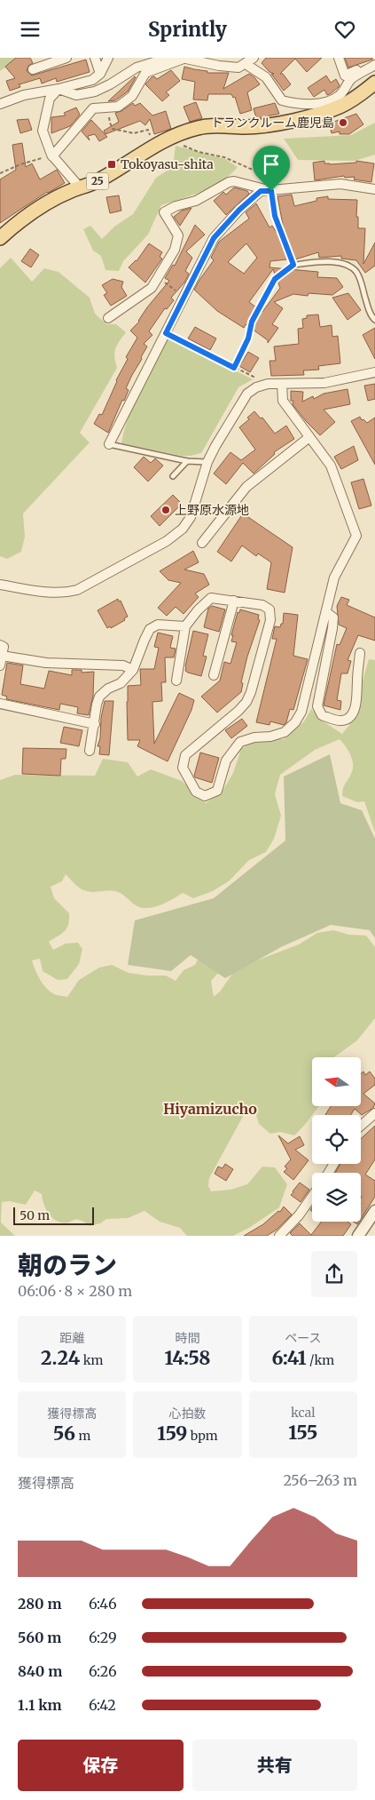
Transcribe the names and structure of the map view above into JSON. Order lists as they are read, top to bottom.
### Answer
{
  "streets": {
    "main road": ["25"]
  },
  "districts": ["Hiyamizucho"],
  "places": {
    "other": ["トランクルーム鹿児島", "上野原水源地"],
    "transit": ["Tokoyasu-shita"]
  },
  "scale_bar": "50 m",
  "north": "left",
  "page": {
    "header": "Sprintly",
    "scale": "50 m",
    "heading": ["朝のラン", "06:06 · 8 × 280 m"],
    "stats": [
      ["距離", "2.24 km"],
      ["時間", "14:58"],
      ["ペース", "6:41 /km"],
      ["獲得標高", "56 m"],
      ["心拍数", "159 bpm"],
      ["kcal", "155"]
    ],
    "chart": ["獲得標高", "256–263 m"],
    "list": [
      {
        "name": "280 m",
        "note": "6:46"
      },
      {
        "name": "560 m",
        "note": "6:29"
      },
      {
        "name": "840 m",
        "note": "6:26"
      },
      {
        "name": "1.1 km",
        "note": "6:42"
      }
    ],
    "buttons": ["保存", "共有"]
  }
}
